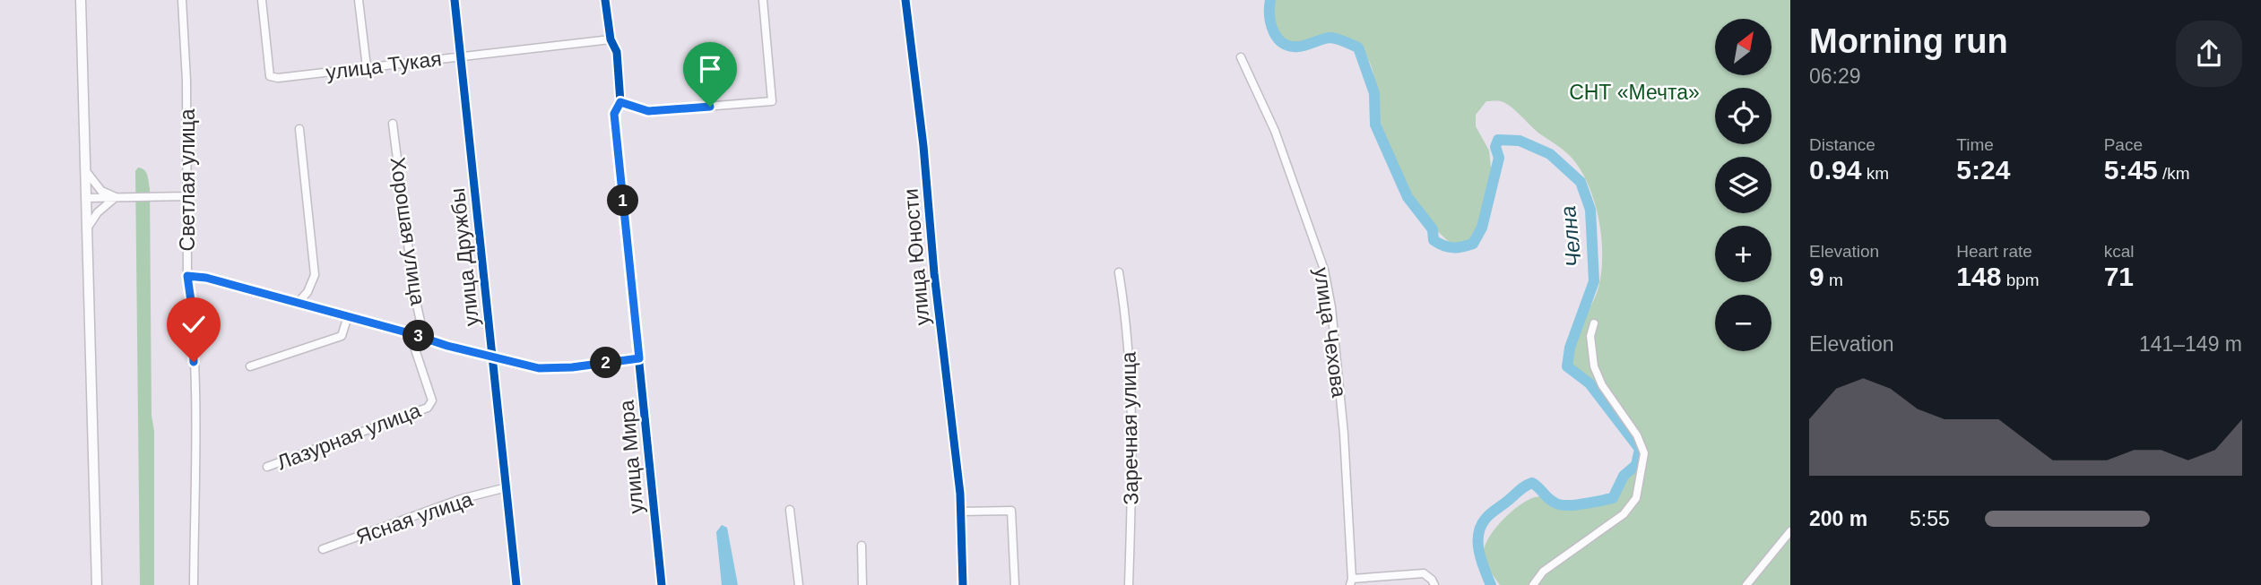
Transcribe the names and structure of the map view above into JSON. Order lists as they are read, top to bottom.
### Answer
{
  "streets": {
    "street": [
      "улица Тукая",
      "Светлая улица",
      "Хорошая улица",
      "улица Дружбы",
      "улица Юности",
      "улица Чехова",
      "Заречная улица",
      "Лазурная улица",
      "улица Мира",
      "Ясная улица"
    ]
  },
  "crossings": [
    ["улица Тукая", "улица Дружбы"],
    ["улица Тукая", "улица Мира"],
    ["улица Дружбы", "Ясная улица"]
  ],
  "water": ["Челна"],
  "parks": ["СНТ «Мечта»"],
  "north": "top right",
  "page": {
    "heading": ["Morning run", "06:29"],
    "map_buttons": ["+", "−"],
    "stats": [
      ["Distance", "0.94 km"],
      ["Time", "5:24"],
      ["Pace", "5:45 /km"],
      ["Elevation", "9 m"],
      ["Heart rate", "148 bpm"],
      ["kcal", "71"]
    ],
    "pins": ["1", "3", "2"],
    "chart": ["Elevation", "141–149 m"],
    "list": [
      {
        "name": "200 m",
        "note": "5:55"
      }
    ]
  }
}
